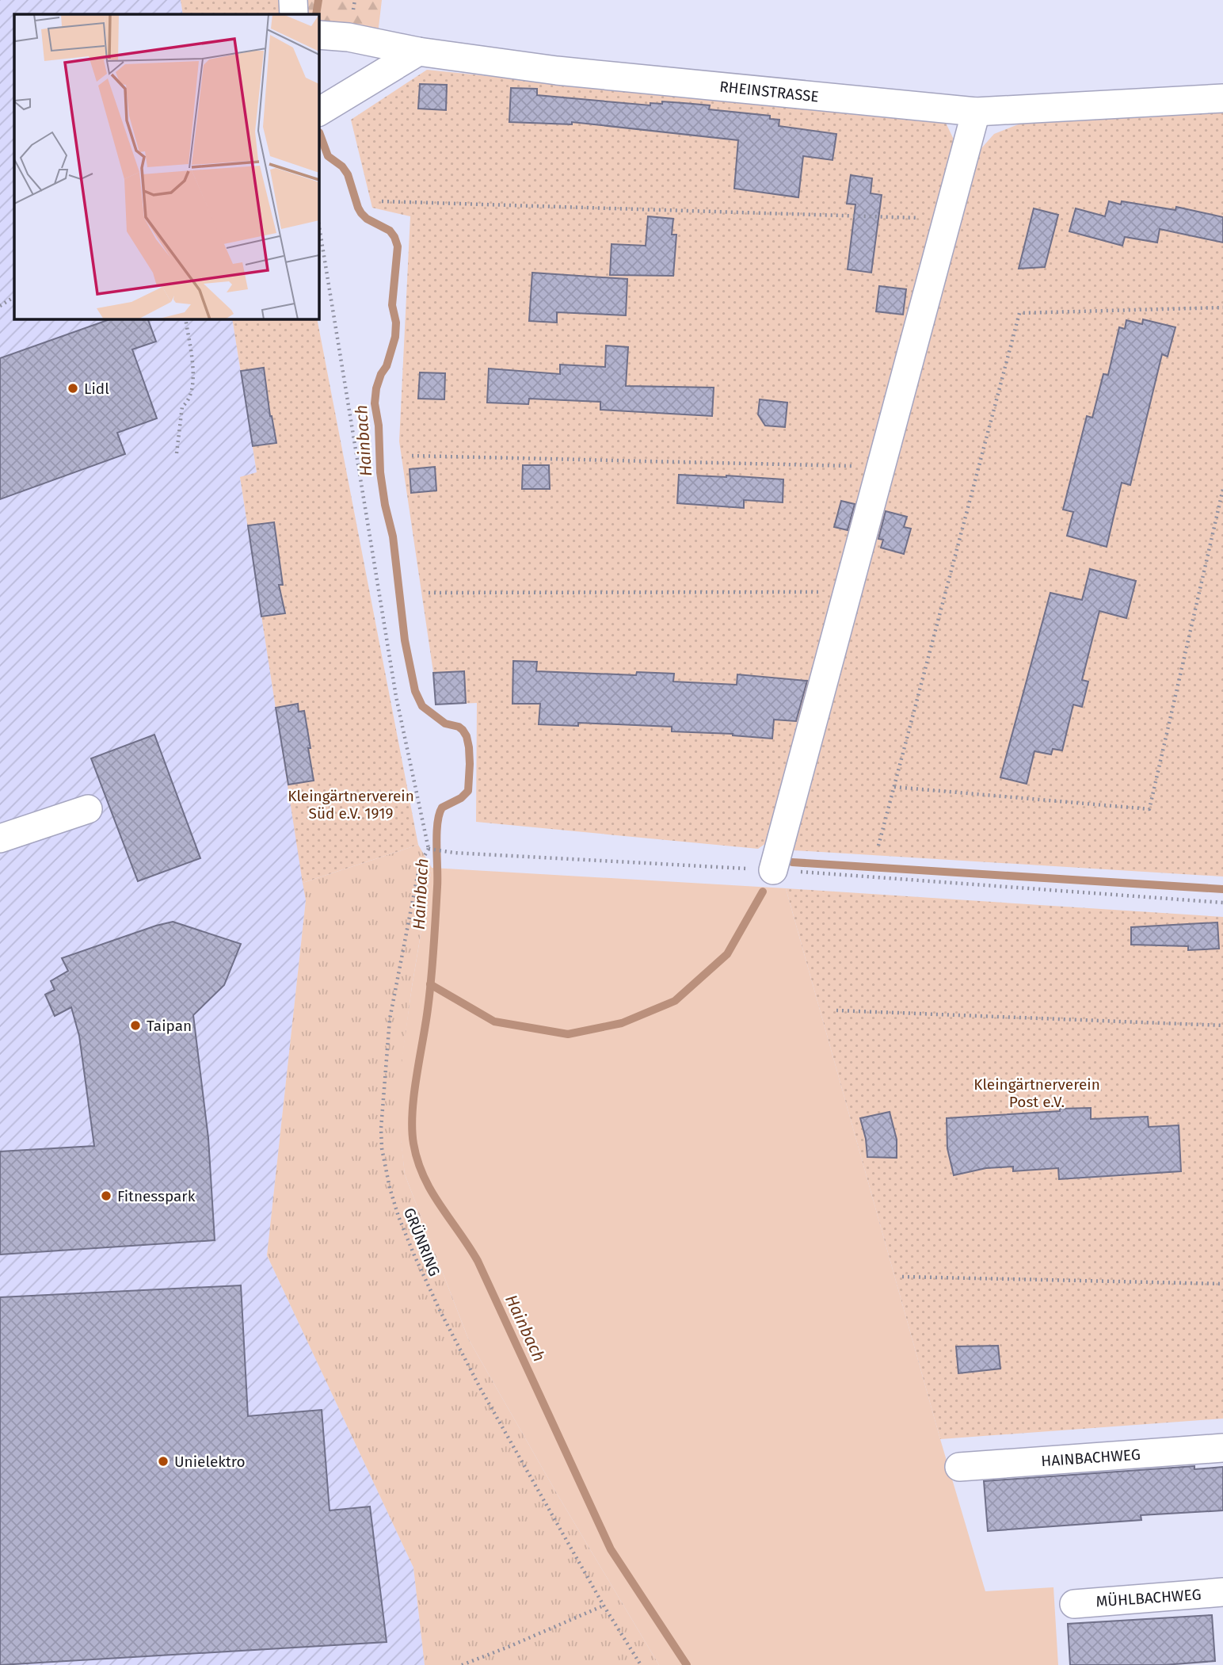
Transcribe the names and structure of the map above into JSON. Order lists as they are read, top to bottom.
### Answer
{
  "streets": {
    "street": ["RHEINSTRASSE", "HAINBACHWEG", "MÜHLBACHWEG"],
    "path": ["GRÜNRING"]
  },
  "water": ["Hainbach"],
  "parks": ["Kleingärtnerverein Süd e.V. 1919", "Kleingärtnerverein Post e.V."],
  "places": [
    "Lidl",
    "Taipan",
    "Fitnesspark",
    "Unielektro"
  ]
}
